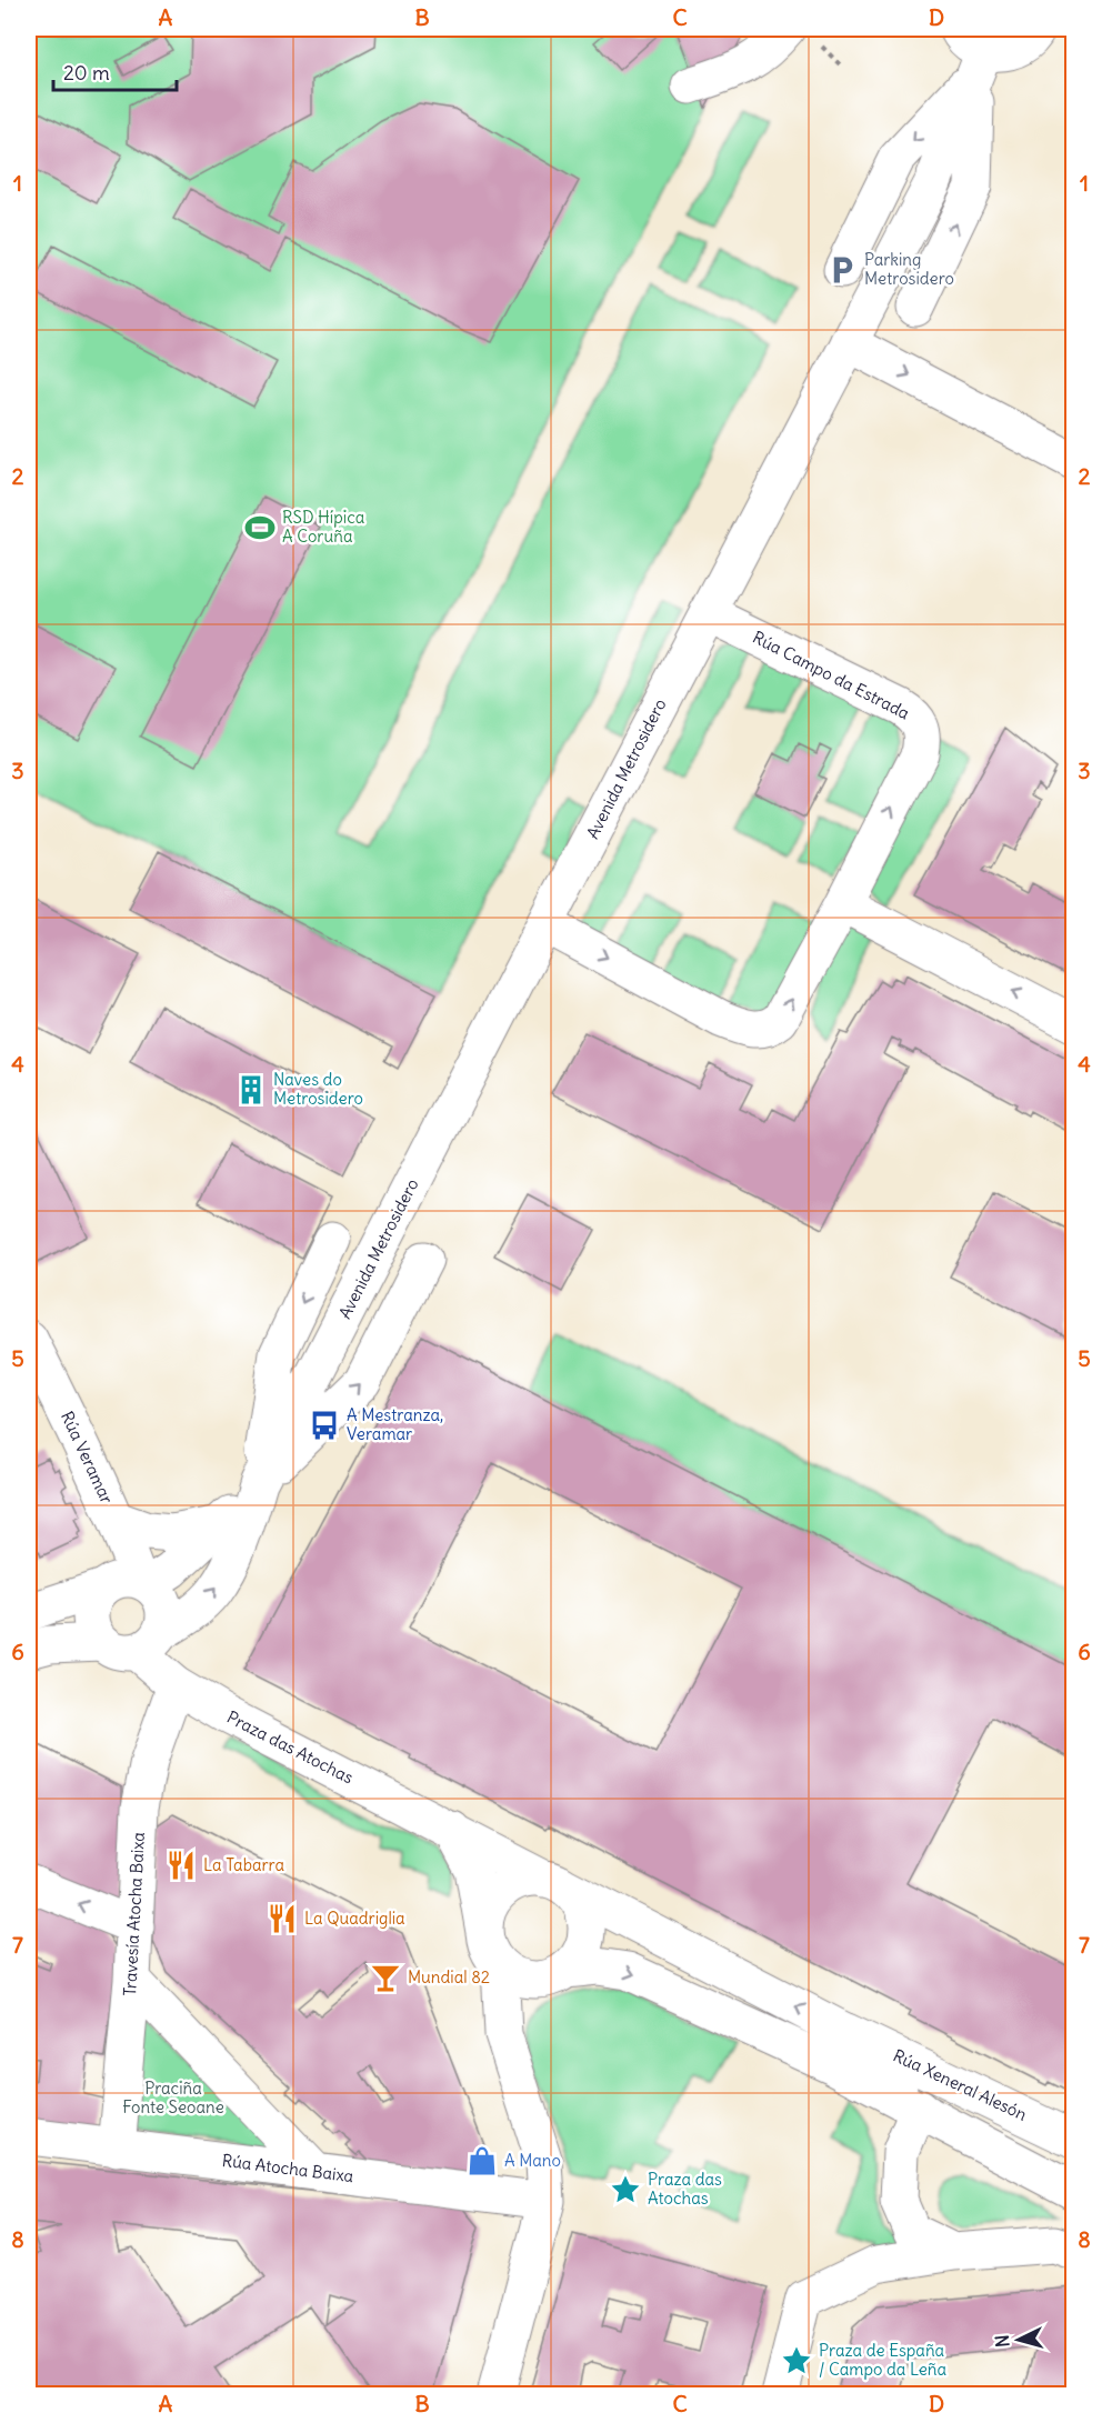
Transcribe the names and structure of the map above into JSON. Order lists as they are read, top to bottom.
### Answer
{
  "streets": {
    "street": [
      "Rúa Campo da Estrada",
      "Avenida Metrosidero",
      "Rúa Veramar",
      "Praza das Atochas",
      "Travesía Atocha Baixa",
      "Rúa Xeneral Alesón",
      "Rúa Atocha Baixa"
    ]
  },
  "crossings": [
    ["Rúa Campo da Estrada", "Avenida Metrosidero"],
    ["Avenida Metrosidero", "Rúa Veramar"],
    ["Avenida Metrosidero", "Praza das Atochas"],
    ["Rúa Veramar", "Praza das Atochas"],
    ["Praza das Atochas", "Travesía Atocha Baixa"],
    ["Praza das Atochas", "Rúa Xeneral Alesón"],
    ["Travesía Atocha Baixa", "Rúa Atocha Baixa"]
  ],
  "parks": ["Praciña Fonte Seoane"],
  "places": {
    "parking": ["Parking Metrosidero"],
    "sports": ["RSD Hípica A Coruña"],
    "building": ["Naves do Metrosidero"],
    "bus stop": ["A Mestranza, Veramar"],
    "restaurant": ["La Tabarra", "La Quadriglia"],
    "bar": ["Mundial 82"],
    "shop": ["A Mano"],
    "place": ["Praza das Atochas", "Praza de España / Campo da Leña"]
  },
  "scale_bar": "20 m",
  "north": "left",
  "grid": {
    "columns": [
      "A",
      "B",
      "C",
      "D"
    ],
    "rows": [
      "1",
      "2",
      "3",
      "4",
      "5",
      "6",
      "7",
      "8"
    ]
  }
}
